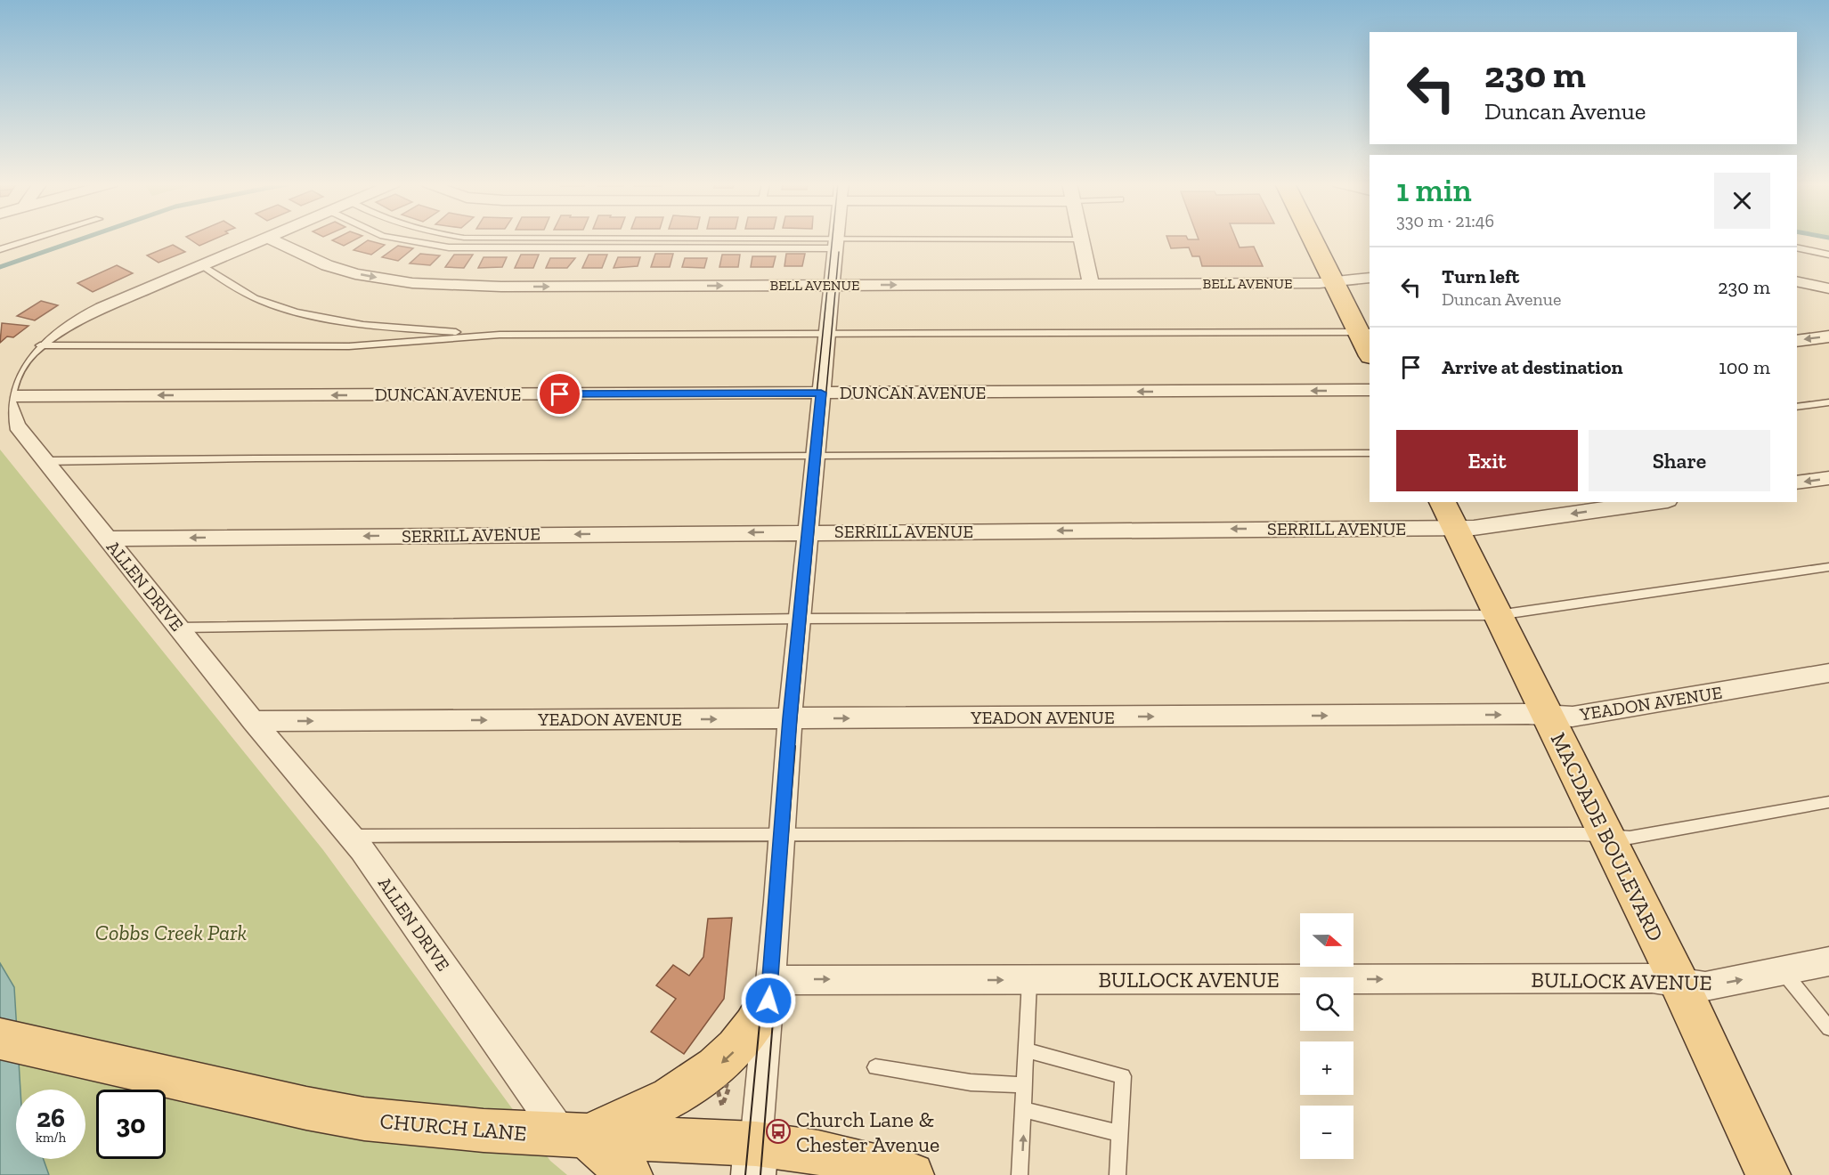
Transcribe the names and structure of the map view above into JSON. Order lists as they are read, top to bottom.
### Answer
{
  "streets": {
    "main road": ["MACDADE BOULEVARD", "CHURCH LANE"],
    "street": [
      "BELL AVENUE",
      "DUNCAN AVENUE",
      "SERRILL AVENUE",
      "ALLEN DRIVE",
      "YEADON AVENUE",
      "BULLOCK AVENUE"
    ]
  },
  "crossings": [
    ["DUNCAN AVENUE", "ALLEN DRIVE"],
    ["SERRILL AVENUE", "ALLEN DRIVE"],
    ["SERRILL AVENUE", "MACDADE BOULEVARD"],
    ["ALLEN DRIVE", "YEADON AVENUE"],
    ["ALLEN DRIVE", "CHURCH LANE"],
    ["YEADON AVENUE", "MACDADE BOULEVARD"],
    ["MACDADE BOULEVARD", "BULLOCK AVENUE"]
  ],
  "one_way": [
    "BELL AVENUE",
    "DUNCAN AVENUE",
    "SERRILL AVENUE",
    "YEADON AVENUE",
    "BULLOCK AVENUE"
  ],
  "parks": ["Cobbs Creek Park"],
  "places": {
    "bus stop": ["Church Lane & Chester Avenue"]
  },
  "north": "right",
  "page": {
    "turn": ["230 m", "Duncan Avenue"],
    "heading": ["1 min", "330 m · 21:46"],
    "list": [
      {
        "name": "Turn left",
        "note": "Duncan Avenue",
        "value": "230 m"
      },
      {
        "name": "Arrive at destination",
        "value": "100 m"
      }
    ],
    "buttons": ["Exit", "Share"],
    "map_buttons": ["+", "−"],
    "speed": "26 km/h",
    "limit": "30"
  }
}
